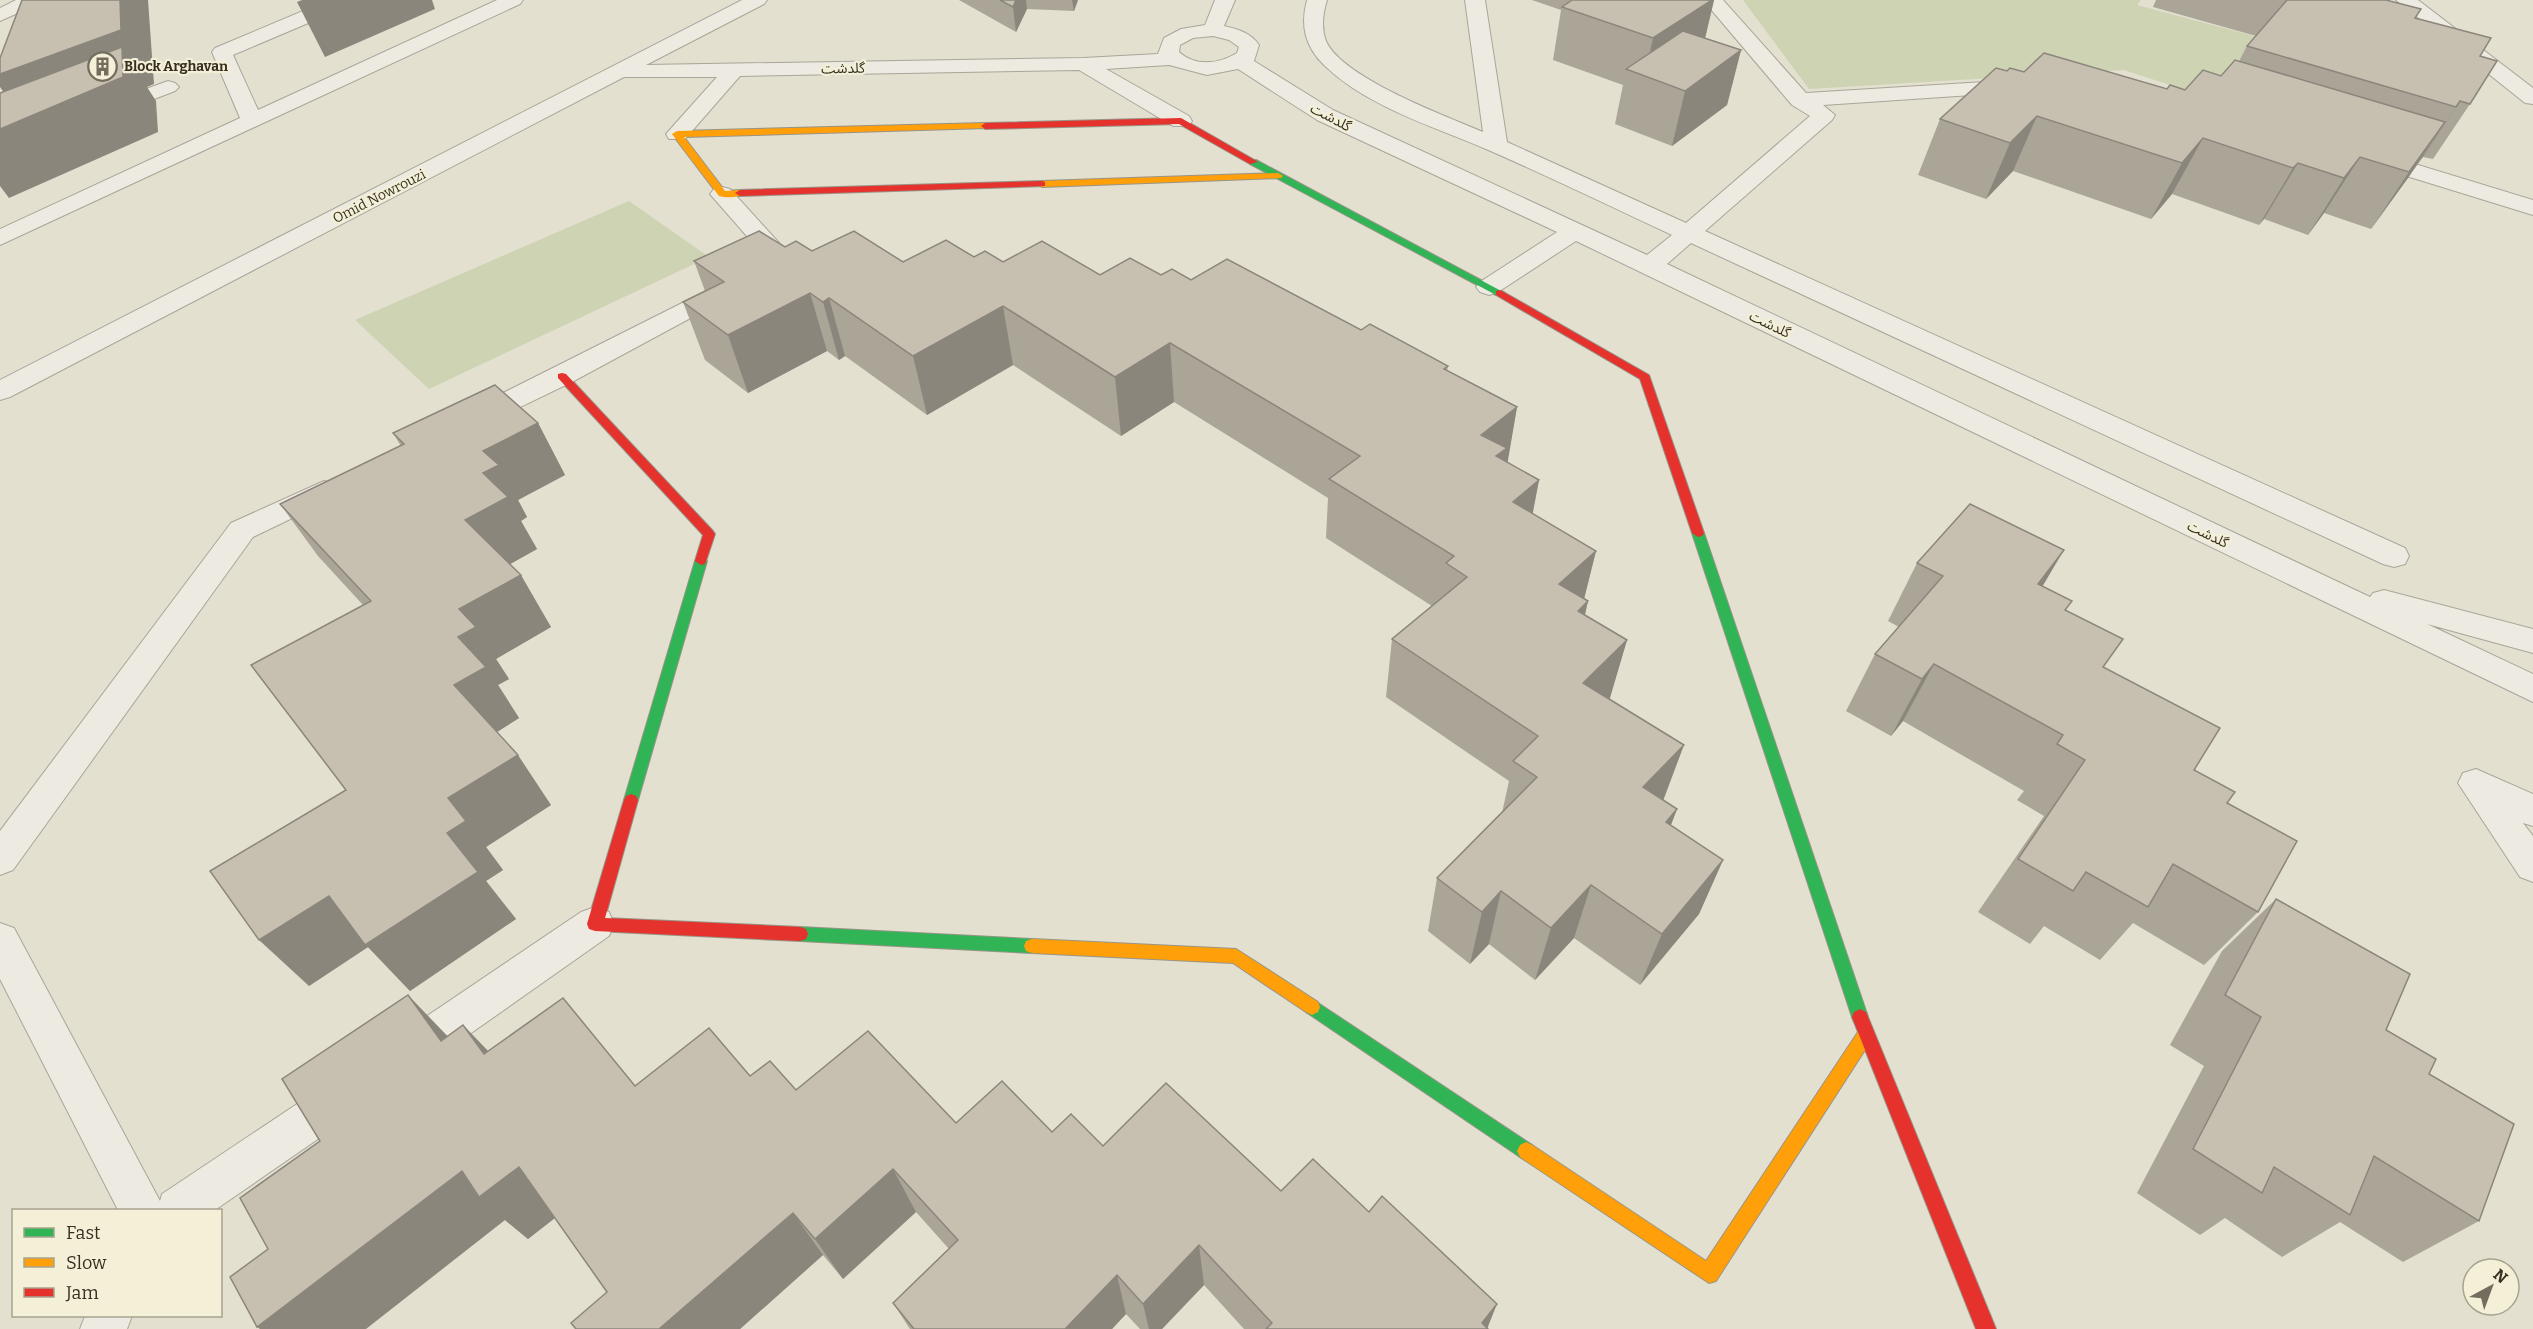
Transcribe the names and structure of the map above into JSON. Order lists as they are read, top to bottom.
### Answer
{
  "streets": {
    "street": ["گلدشت", "Omid Nowrouzi"]
  },
  "crossings": [
    ["گلدشت", "Omid Nowrouzi"]
  ],
  "places": {
    "building": ["Block Arghavan"]
  },
  "legend": ["Fast", "Slow", "Jam"],
  "north": "top right"
}
